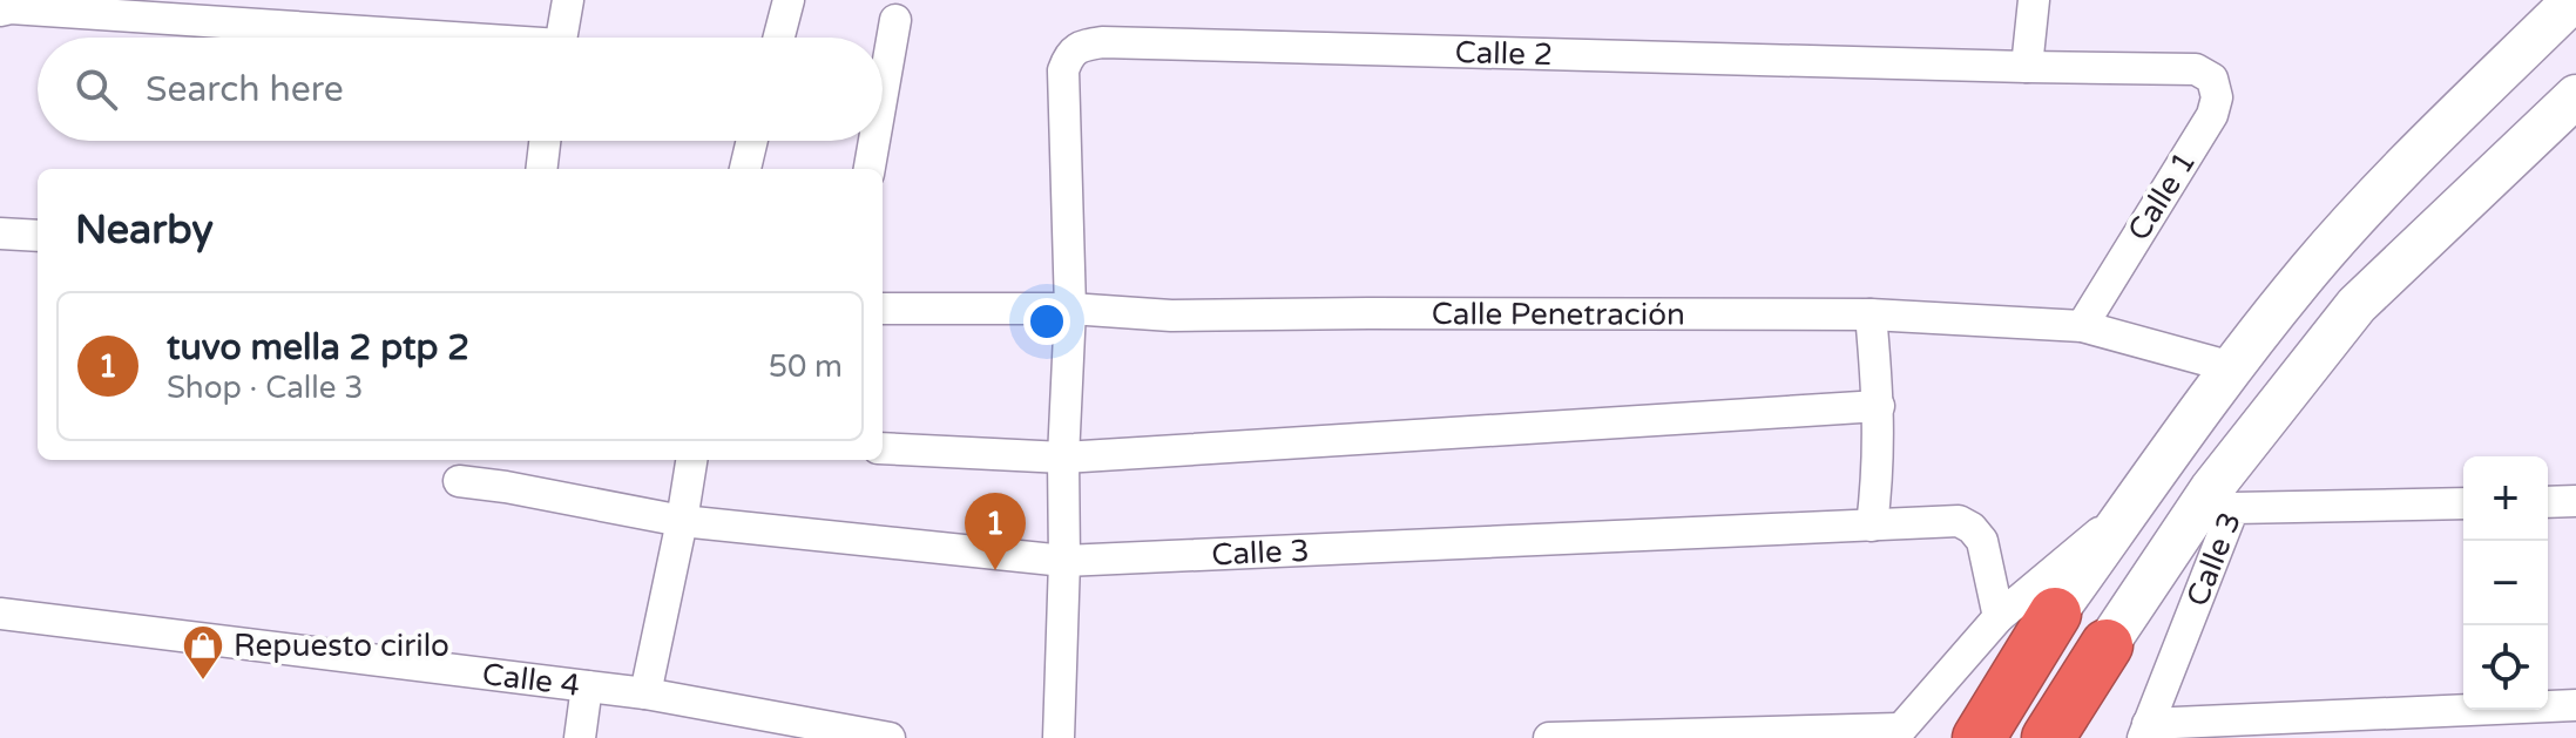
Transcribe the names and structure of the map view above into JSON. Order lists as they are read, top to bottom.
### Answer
{
  "streets": {
    "street": [
      "Calle 2",
      "Calle 1",
      "Calle Penetración",
      "Calle 3",
      "Calle 4"
    ]
  },
  "crossings": [
    ["Calle 2", "Calle 1"],
    ["Calle 2", "Calle Penetración"],
    ["Calle 1", "Calle Penetración"]
  ],
  "places": {
    "shop": ["Repuesto cirilo"]
  },
  "page": {
    "search": "Search here",
    "heading": "Nearby",
    "list": [
      {
        "mark": "1",
        "name": "tuvo mella 2 ptp 2",
        "note": "Shop · Calle 3",
        "value": "50 m"
      }
    ],
    "map_buttons": ["+", "−"],
    "pins": "1"
  }
}
